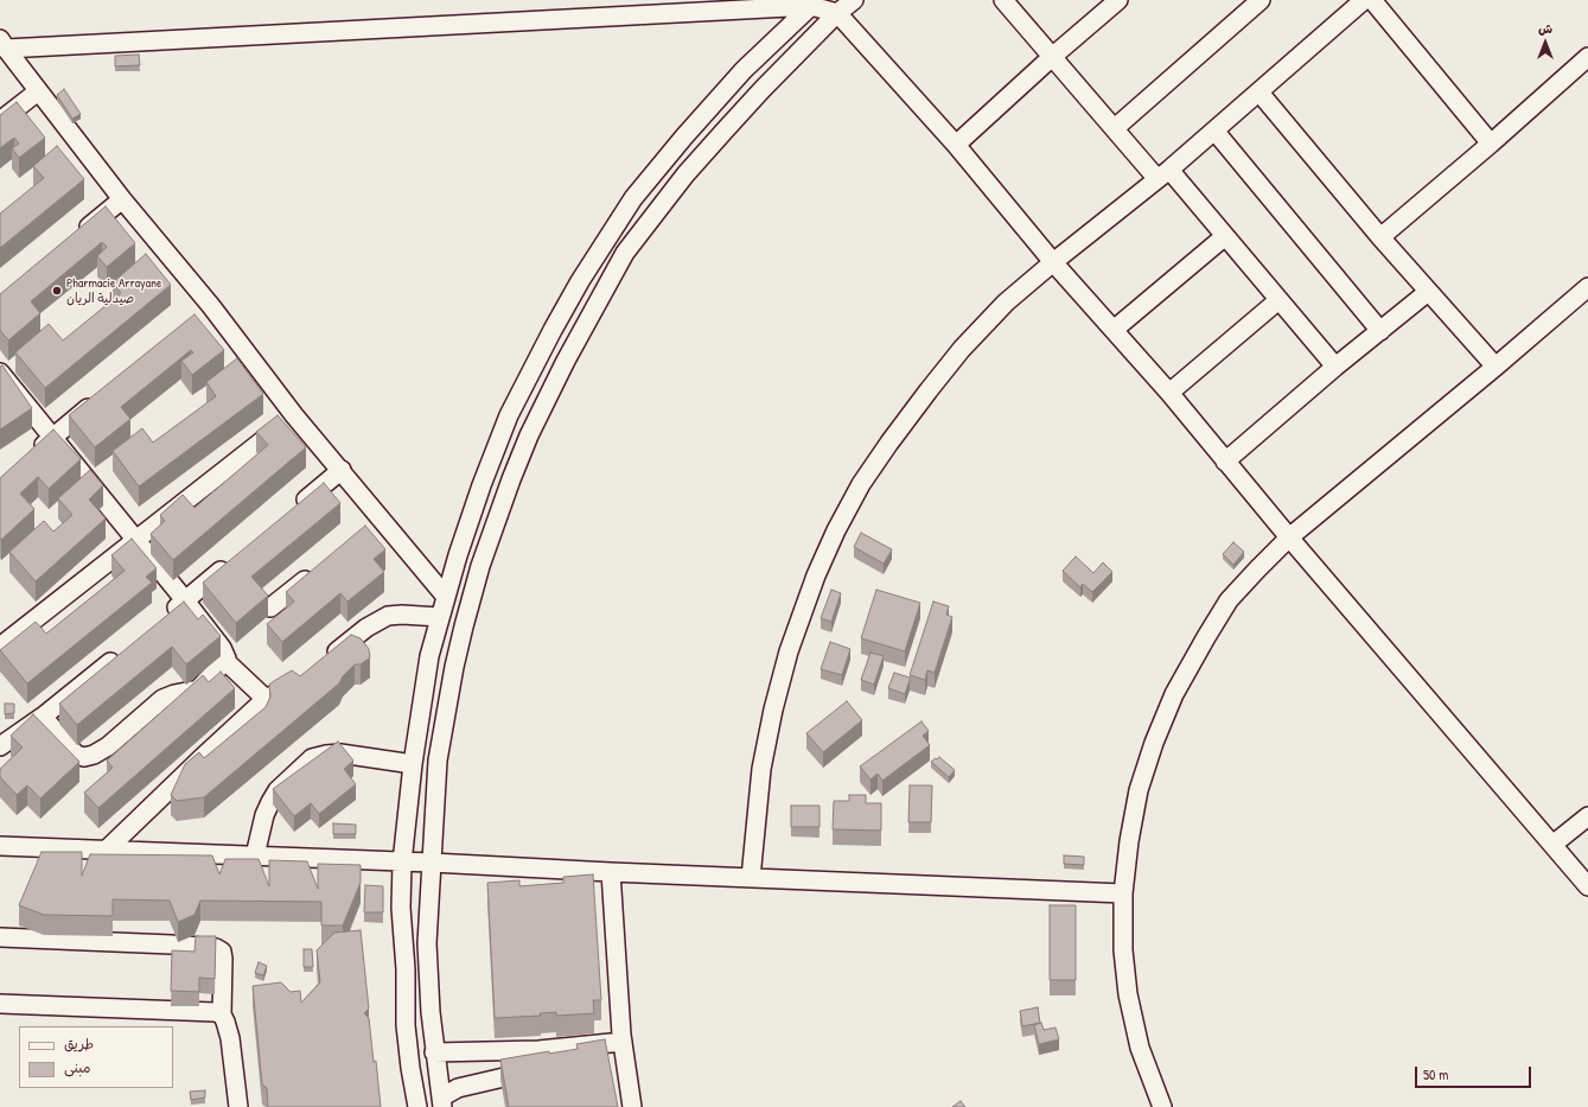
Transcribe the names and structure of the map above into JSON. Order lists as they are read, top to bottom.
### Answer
{
  "places": ["Pharmacie Arrayane صيدلية الريان"],
  "legend": ["طريق", "مبنى"],
  "scale_bar": "50 m",
  "north": "top"
}
